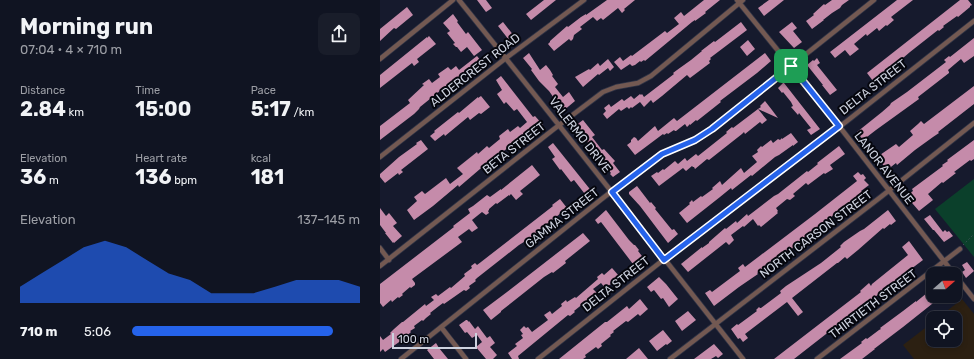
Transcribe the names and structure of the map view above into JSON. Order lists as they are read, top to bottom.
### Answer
{
  "streets": {
    "street": [
      "ALDERCREST ROAD",
      "DELTA STREET",
      "VALERMO DRIVE",
      "BETA STREET",
      "LANOR AVENUE",
      "GAMMA STREET",
      "NORTH CARSON STREET",
      "THIRTIETH STREET"
    ]
  },
  "crossings": [
    ["ALDERCREST ROAD", "VALERMO DRIVE"],
    ["DELTA STREET", "VALERMO DRIVE"],
    ["DELTA STREET", "LANOR AVENUE"],
    ["VALERMO DRIVE", "BETA STREET"],
    ["VALERMO DRIVE", "GAMMA STREET"],
    ["VALERMO DRIVE", "NORTH CARSON STREET"],
    ["BETA STREET", "LANOR AVENUE"],
    ["LANOR AVENUE", "GAMMA STREET"],
    ["LANOR AVENUE", "NORTH CARSON STREET"],
    ["LANOR AVENUE", "THIRTIETH STREET"]
  ],
  "scale_bar": "100 m",
  "north": "right",
  "page": {
    "heading": ["Morning run", "07:04 · 4 × 710 m"],
    "stats": [
      ["Distance", "2.84 km"],
      ["Time", "15:00"],
      ["Pace", "5:17 /km"],
      ["Elevation", "36 m"],
      ["Heart rate", "136 bpm"],
      ["kcal", "181"]
    ],
    "chart": ["Elevation", "137–145 m"],
    "list": [
      {
        "name": "710 m",
        "note": "5:06"
      }
    ],
    "scale": "100 m"
  }
}
